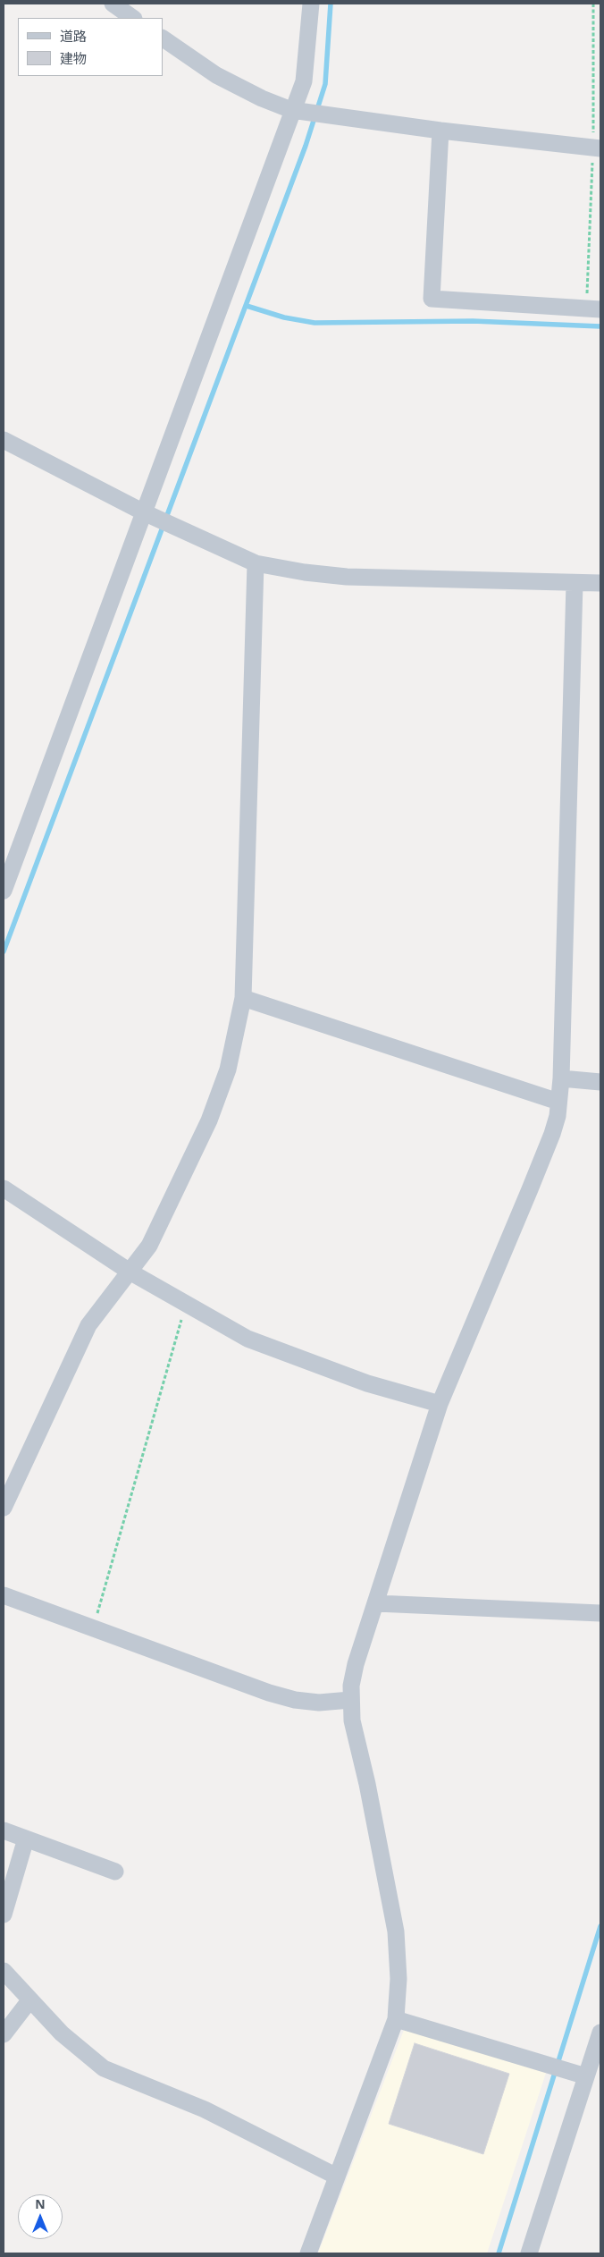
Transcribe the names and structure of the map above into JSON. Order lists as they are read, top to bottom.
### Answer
{
  "legend": ["道路", "建物"],
  "north": "top"
}
